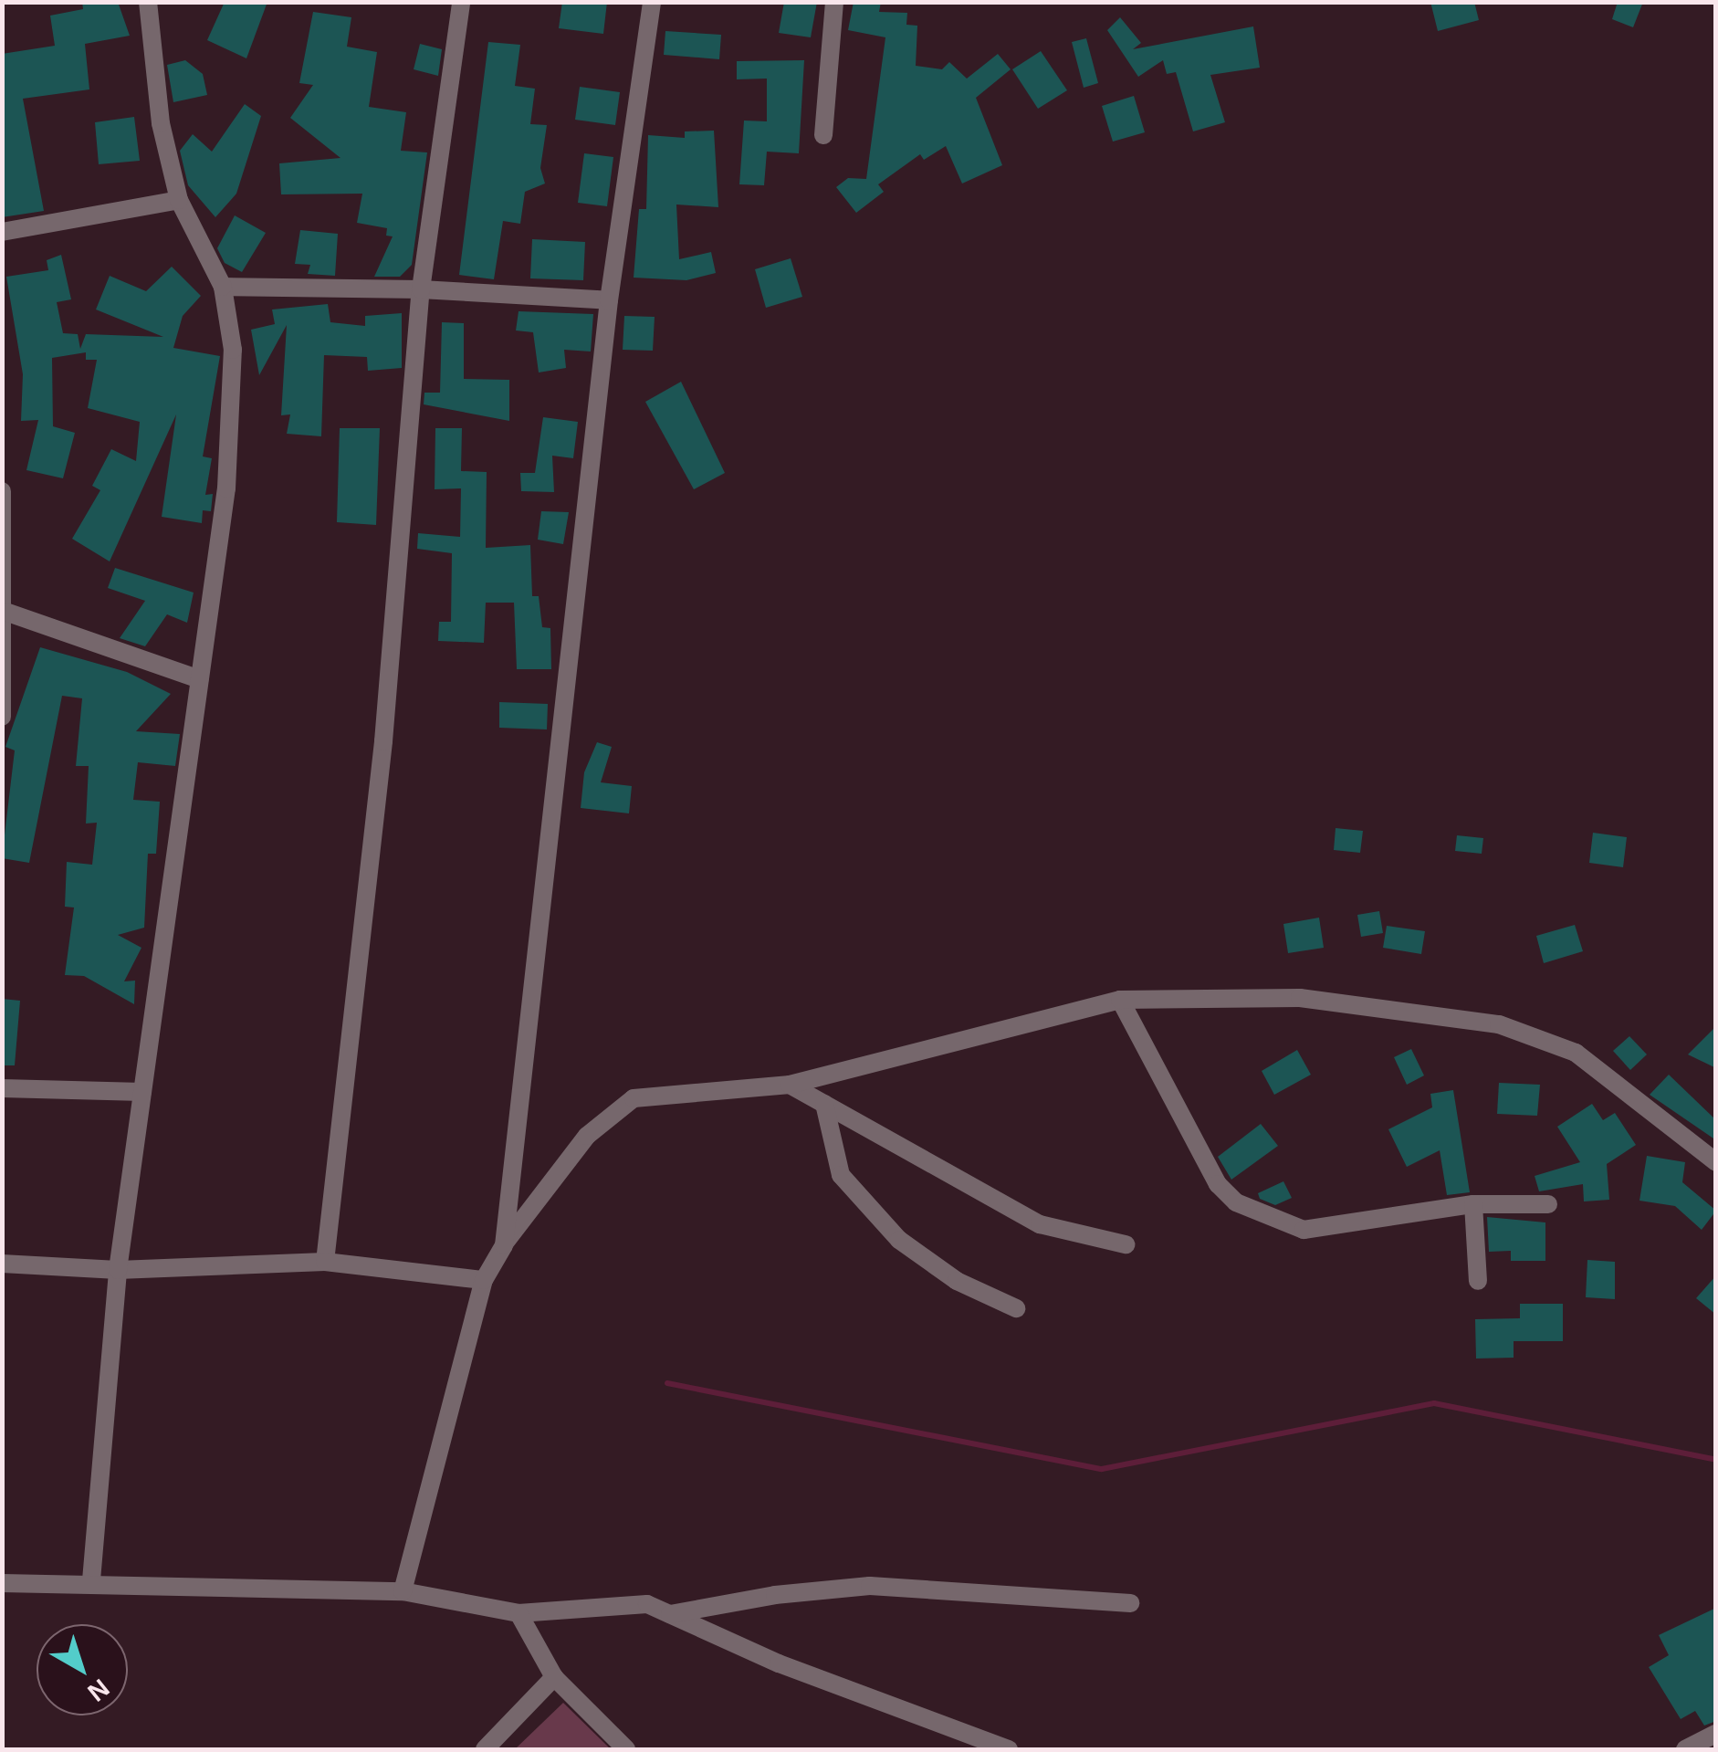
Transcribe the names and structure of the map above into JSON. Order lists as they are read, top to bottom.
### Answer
{
  "north": "bottom right"
}
